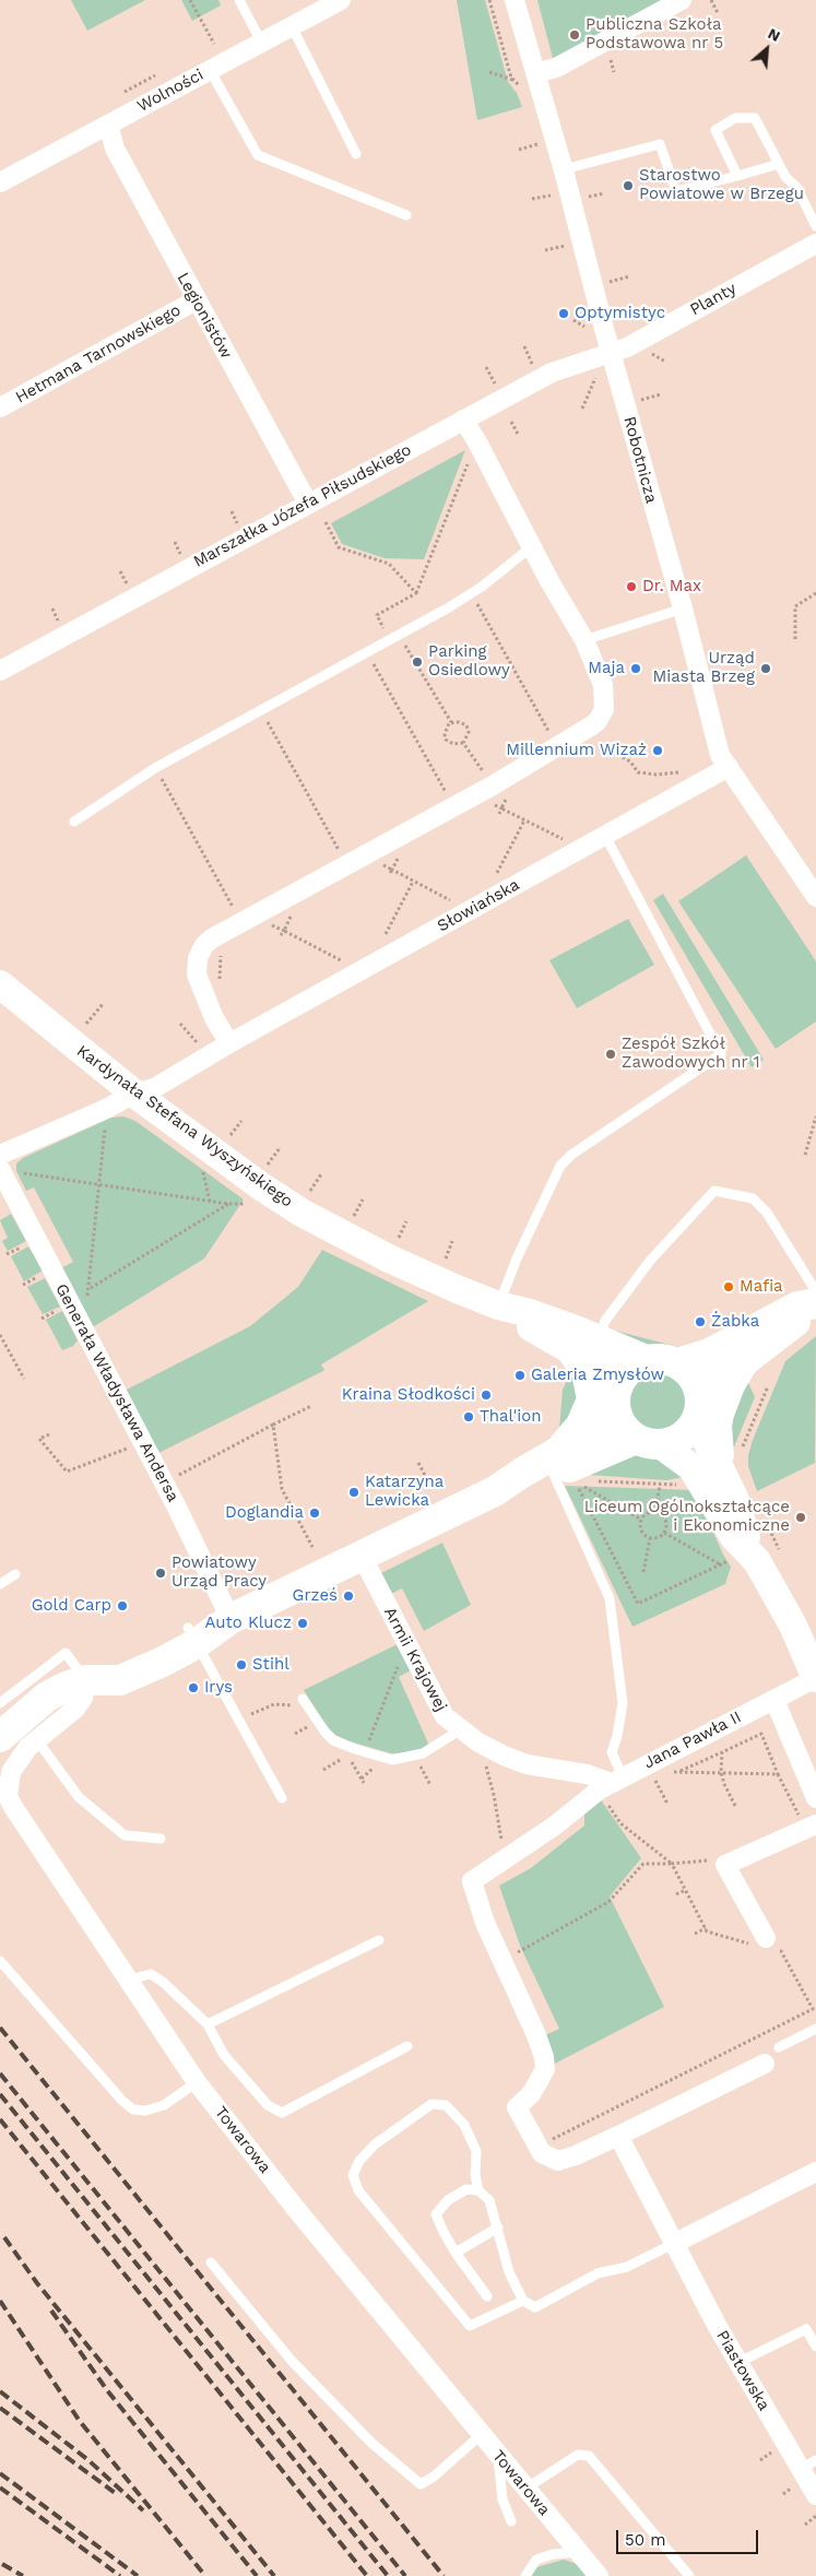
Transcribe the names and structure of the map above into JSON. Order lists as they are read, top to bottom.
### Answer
{
  "streets": {
    "street": [
      "Wolności",
      "Planty",
      "Legionistów",
      "Hetmana Tarnowskiego",
      "Robotnicza",
      "Marszałka Józefa Piłsudskiego",
      "Słowiańska",
      "Kardynała Stefana Wyszyńskiego",
      "Generała Władysława Andersa",
      "Armii Krajowej",
      "Jana Pawła II",
      "Towarowa",
      "Piastowska"
    ]
  },
  "crossings": [
    ["Wolności", "Legionistów"],
    ["Planty", "Robotnicza"],
    ["Planty", "Marszałka Józefa Piłsudskiego"],
    ["Legionistów", "Hetmana Tarnowskiego"],
    ["Legionistów", "Marszałka Józefa Piłsudskiego"],
    ["Robotnicza", "Marszałka Józefa Piłsudskiego"],
    ["Robotnicza", "Słowiańska"],
    ["Słowiańska", "Kardynała Stefana Wyszyńskiego"],
    ["Słowiańska", "Generała Władysława Andersa"],
    ["Kardynała Stefana Wyszyńskiego", "Jana Pawła II"],
    ["Armii Krajowej", "Jana Pawła II"]
  ],
  "places": [
    "Publiczna Szkoła Podstawowa nr 5",
    "Starostwo Powiatowe w Brzegu",
    "Optymistyc",
    "Dr. Max",
    "Parking Osiedlowy",
    "Maja",
    "Urząd Miasta Brzeg",
    "Millennium Wizaż",
    "Zespół Szkół Zawodowych nr 1",
    "Mafia",
    "Żabka",
    "Galeria Zmysłów",
    "Kraina Słodkości",
    "Thal'ion",
    "Katarzyna Lewicka",
    "Doglandia",
    "Liceum Ogólnokształcące i Ekonomiczne",
    "Powiatowy Urząd Pracy",
    "Grześ",
    "Gold Carp",
    "Auto Klucz",
    "Stihl",
    "Irys"
  ],
  "scale_bar": "50 m",
  "north": "top right"
}
